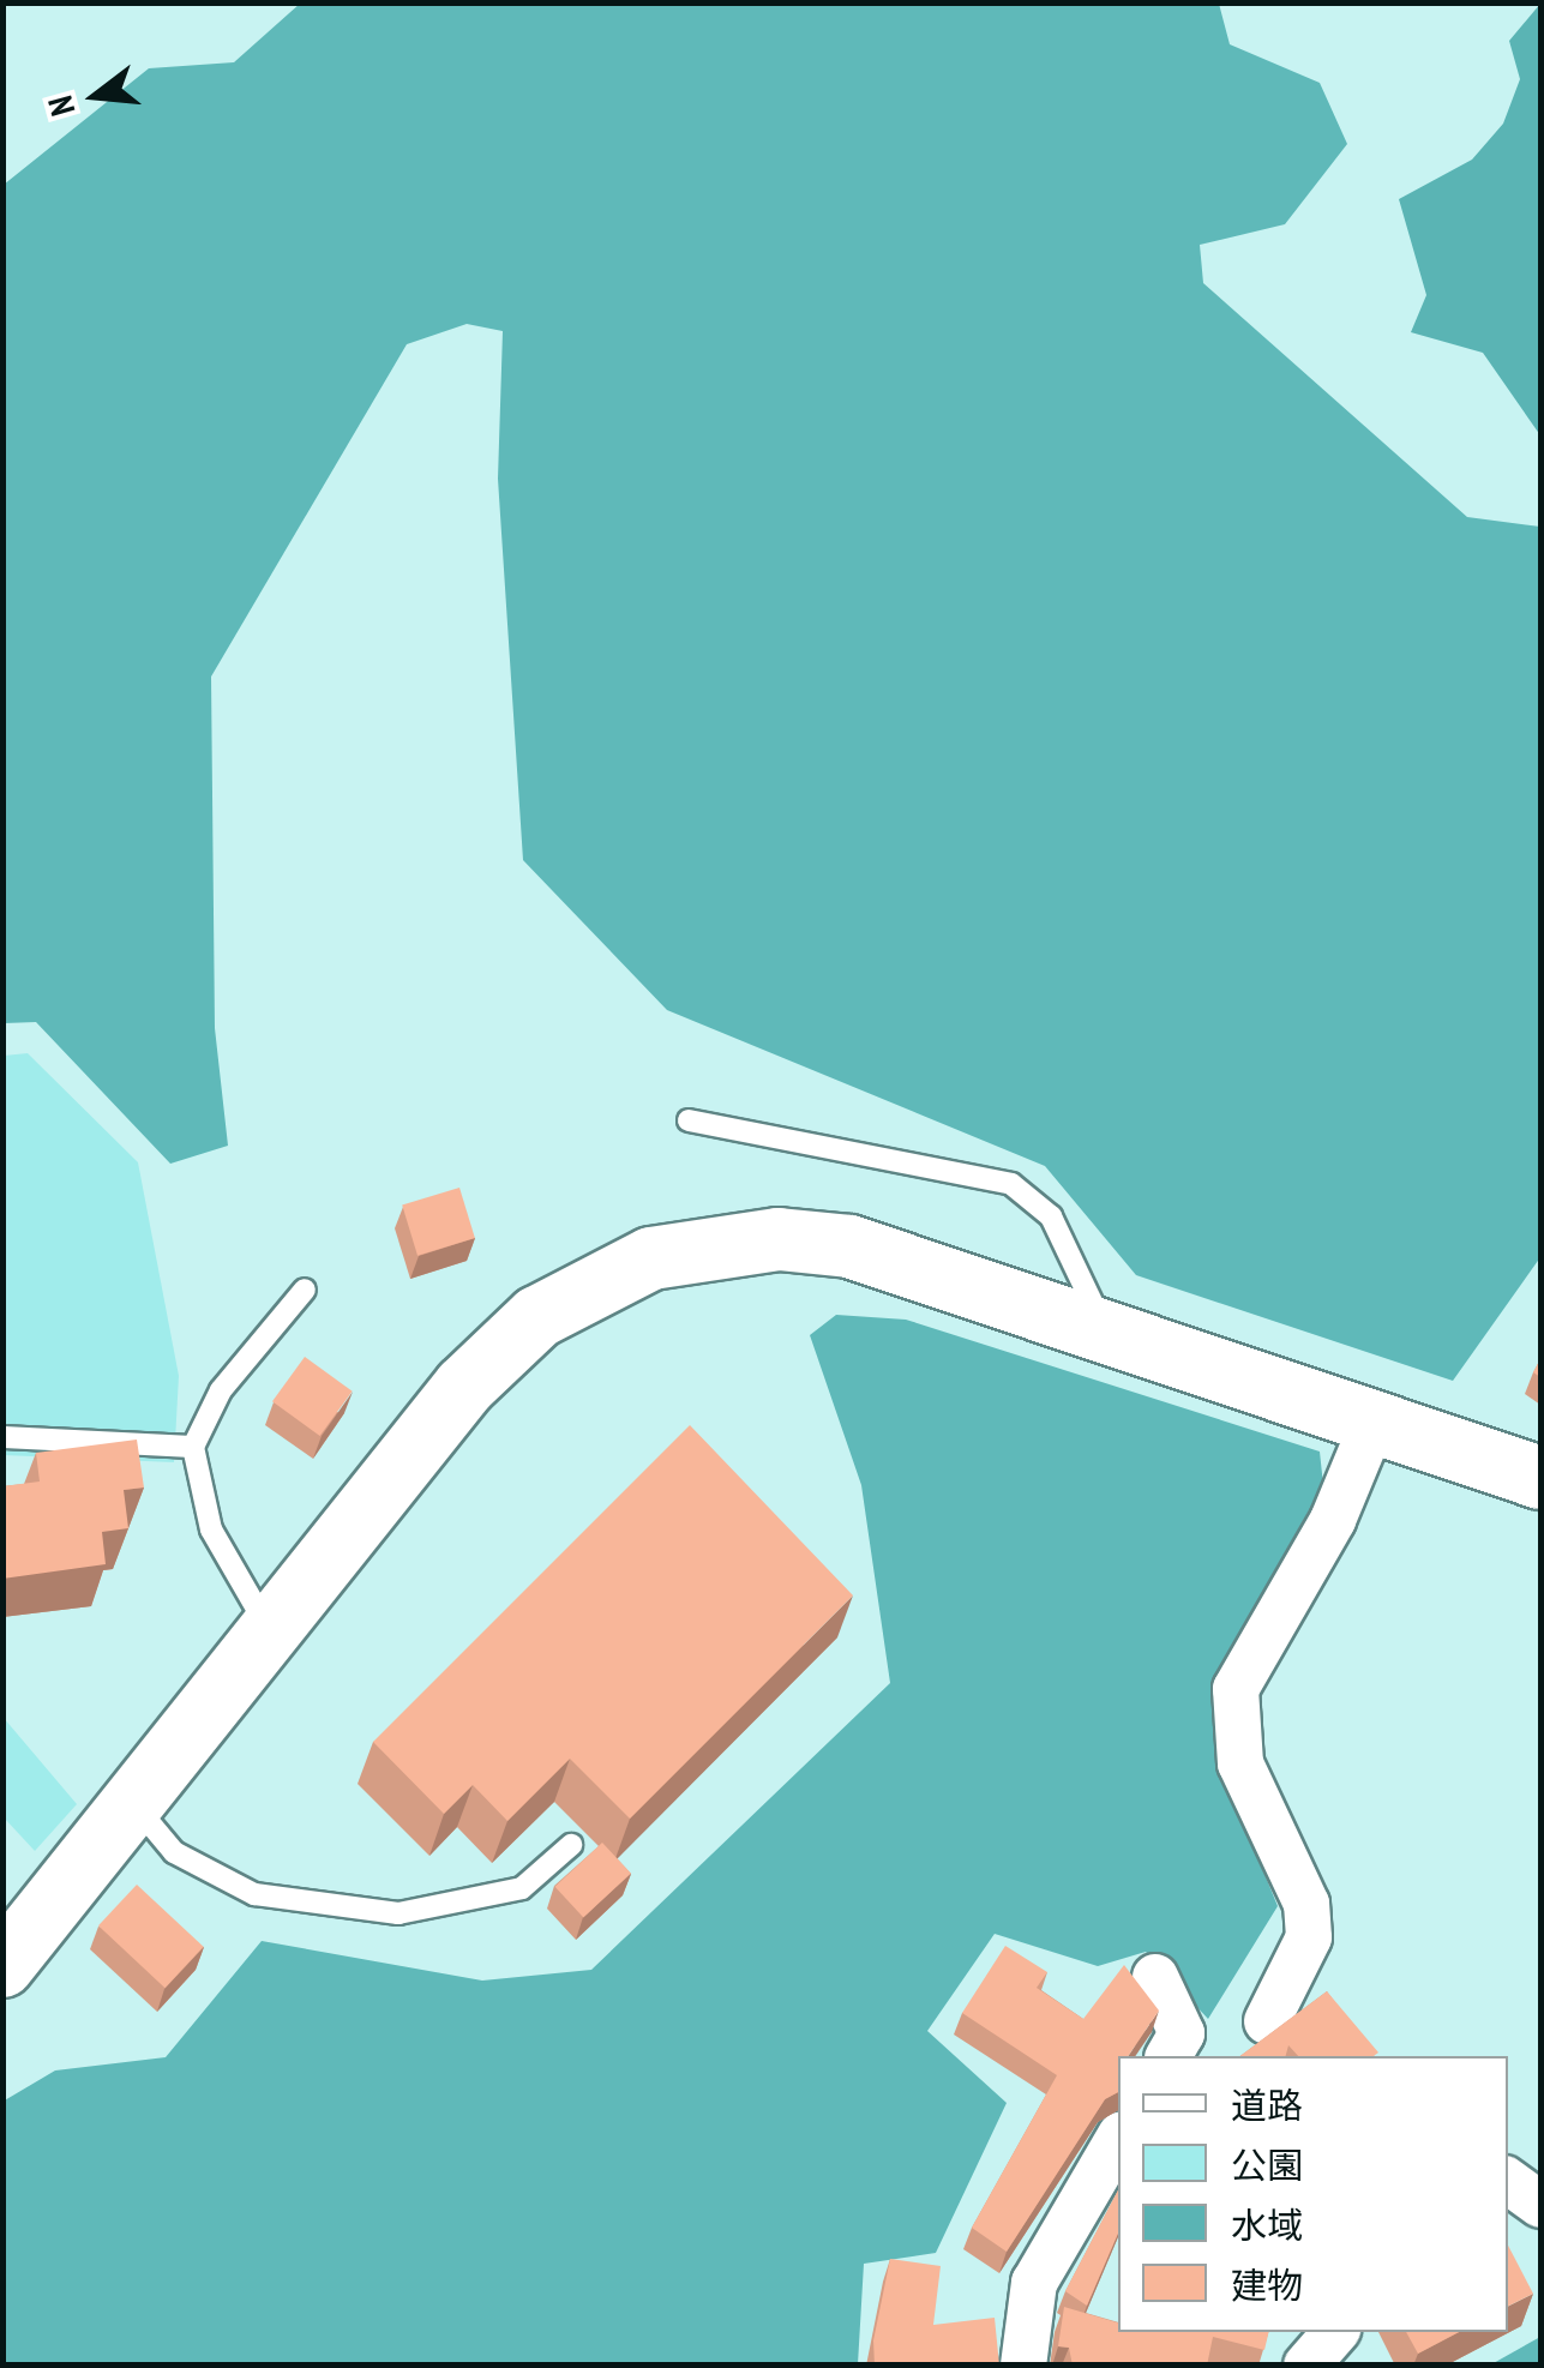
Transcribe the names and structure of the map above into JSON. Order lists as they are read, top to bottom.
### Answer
{
  "legend": [
    "道路",
    "公園",
    "水域",
    "建物"
  ],
  "north": "left"
}
